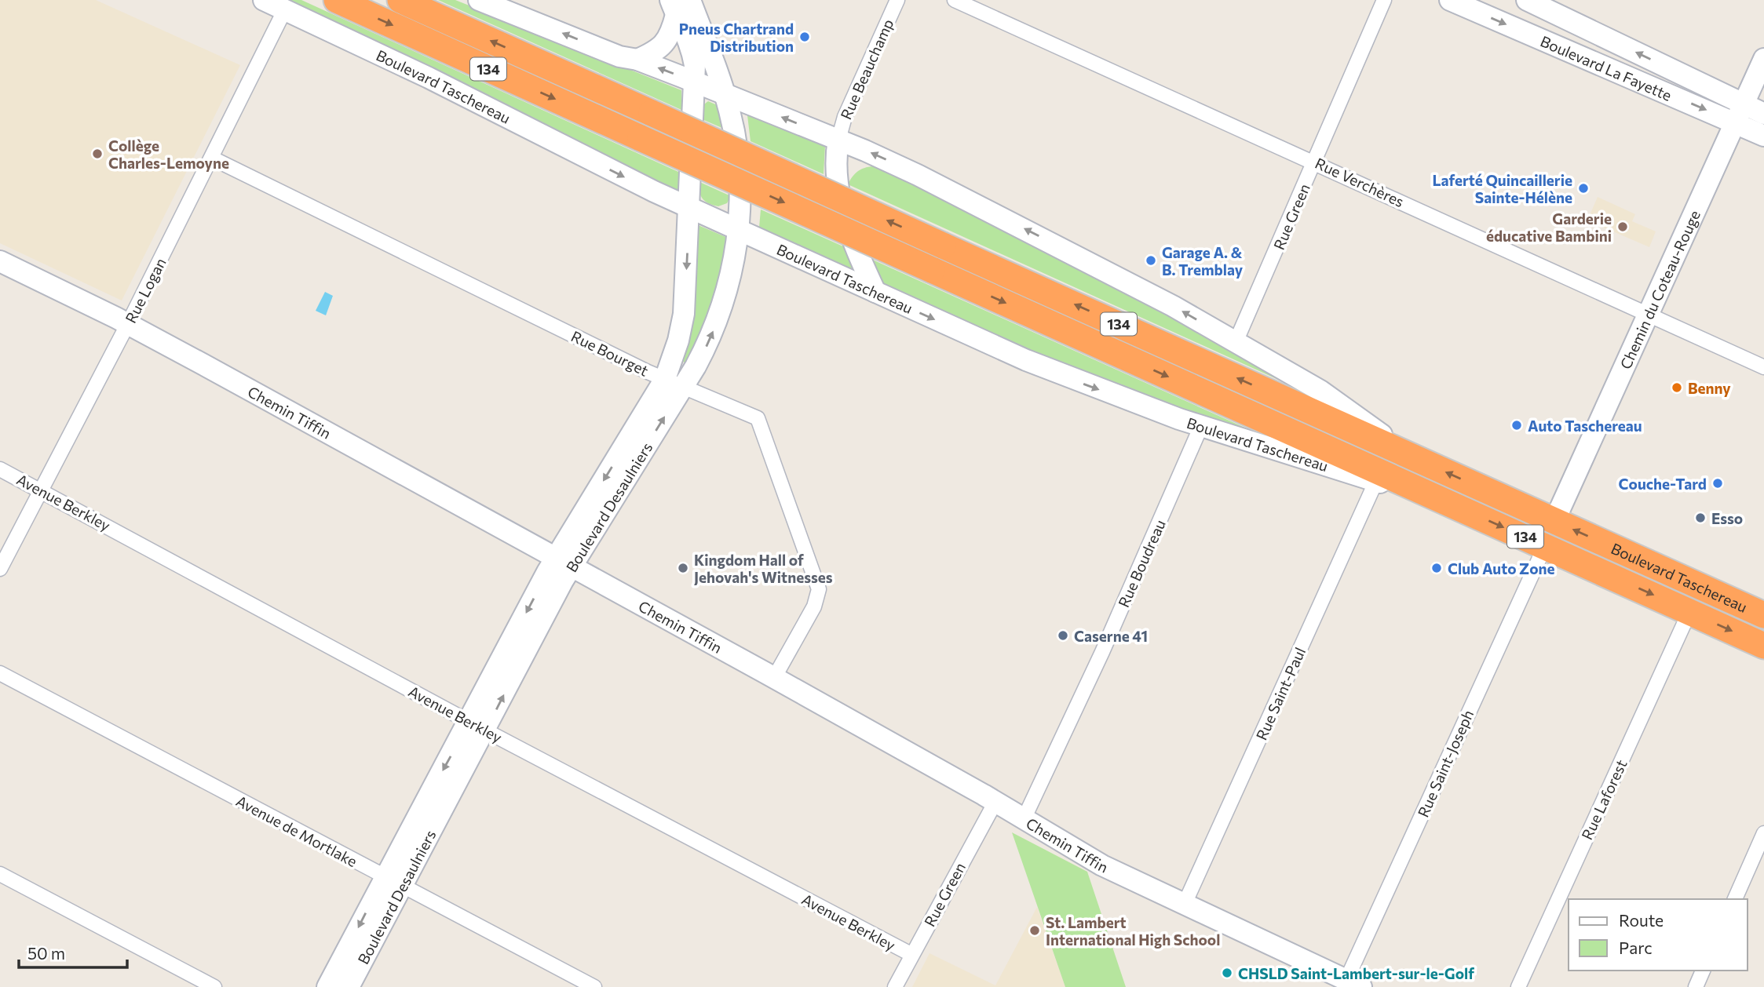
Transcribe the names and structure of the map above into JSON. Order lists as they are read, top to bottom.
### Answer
{
  "streets": {
    "highway": ["134", "Boulevard Taschereau"],
    "street": [
      "Boulevard La Fayette",
      "Rue Beauchamp",
      "Rue Verchères",
      "Rue Green",
      "Chemin du Coteau-Rouge",
      "Rue Logan",
      "Rue Bourget",
      "Chemin Tiffin",
      "Avenue Berkley",
      "Boulevard Desaulniers",
      "Rue Boudreau",
      "Rue Saint-Paul",
      "Rue Saint-Joseph",
      "Rue Laforest",
      "Avenue de Mortlake"
    ]
  },
  "crossings": [
    ["Boulevard La Fayette", "Chemin du Coteau-Rouge"],
    ["Rue Beauchamp", "Boulevard Taschereau"],
    ["Boulevard Taschereau", "Rue Green"],
    ["Boulevard Taschereau", "Chemin du Coteau-Rouge"],
    ["Boulevard Taschereau", "Rue Logan"],
    ["Boulevard Taschereau", "Boulevard Desaulniers"],
    ["Boulevard Taschereau", "Rue Boudreau"],
    ["Boulevard Taschereau", "Rue Saint-Paul"],
    ["Boulevard Taschereau", "Rue Saint-Joseph"],
    ["Boulevard Taschereau", "Rue Laforest"],
    ["Rue Verchères", "Rue Green"],
    ["Rue Verchères", "Chemin du Coteau-Rouge"],
    ["Rue Green", "Chemin Tiffin"],
    ["Rue Green", "Avenue Berkley"],
    ["Rue Logan", "Rue Bourget"],
    ["Rue Logan", "Chemin Tiffin"],
    ["Rue Logan", "Avenue Berkley"],
    ["Rue Bourget", "Chemin Tiffin"],
    ["Rue Bourget", "Boulevard Desaulniers"],
    ["Chemin Tiffin", "Boulevard Desaulniers"],
    ["Chemin Tiffin", "Rue Boudreau"],
    ["Chemin Tiffin", "Rue Saint-Paul"],
    ["Chemin Tiffin", "Rue Saint-Joseph"],
    ["Avenue Berkley", "Boulevard Desaulniers"],
    ["Boulevard Desaulniers", "Avenue de Mortlake"]
  ],
  "places": [
    "Pneus Chartrand Distribution",
    "Collège Charles-Lemoyne",
    "Laferté Quincaillerie Sainte-Hélène",
    "Garderie éducative Bambini",
    "Garage A. & B. Tremblay",
    "Benny",
    "Auto Taschereau",
    "Couche-Tard",
    "Esso",
    "Kingdom Hall of Jehovah's Witnesses",
    "Club Auto Zone",
    "Caserne 41",
    "St. Lambert International High School",
    "CHSLD Saint-Lambert-sur-le-Golf"
  ],
  "legend": ["Route", "Parc"],
  "scale_bar": "50 m"
}
